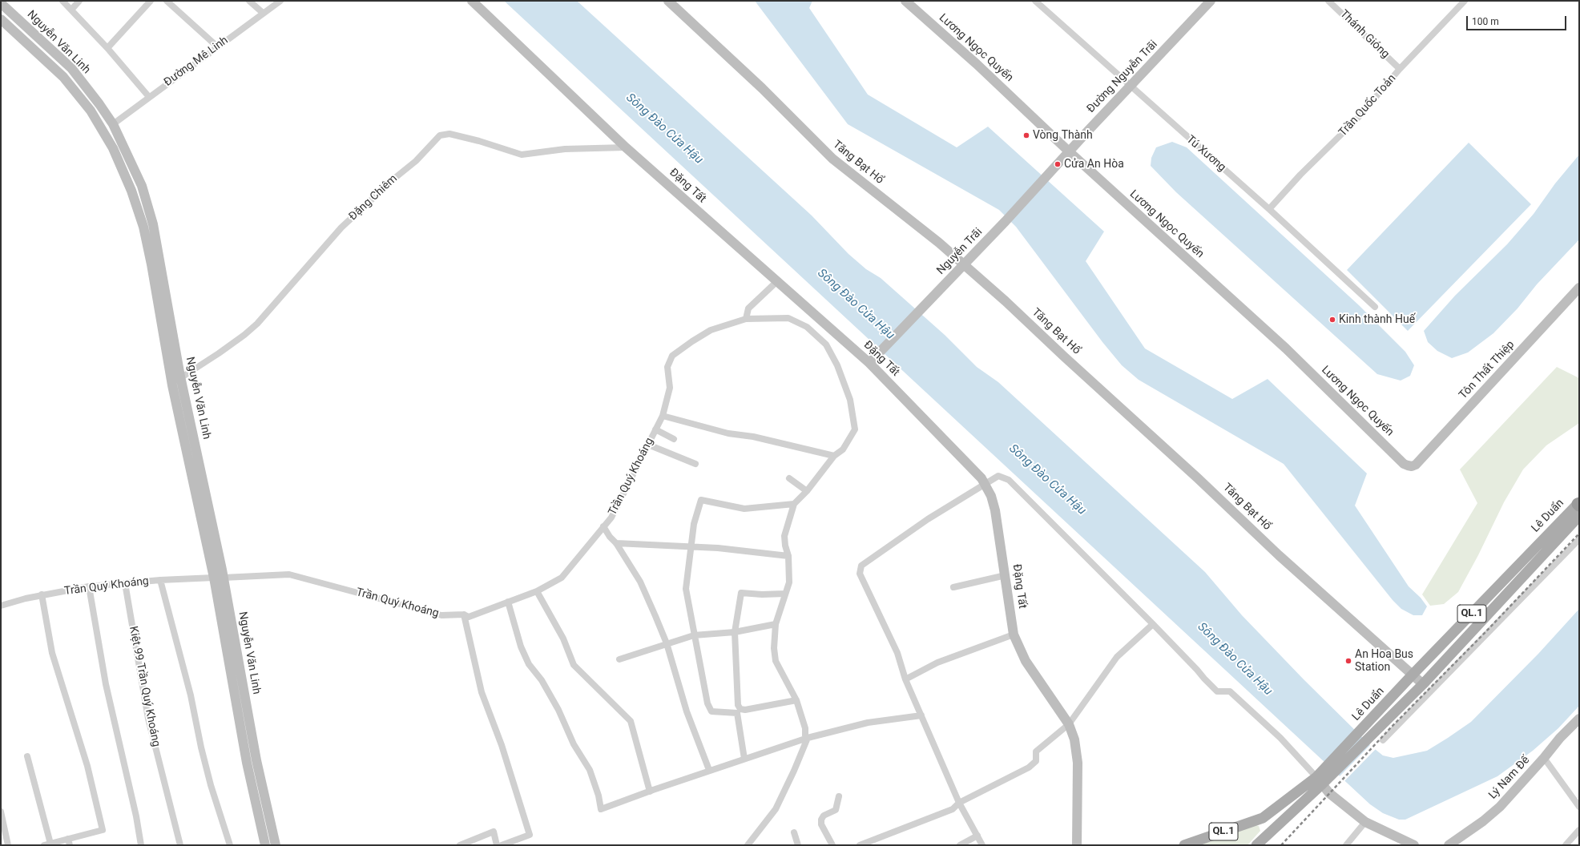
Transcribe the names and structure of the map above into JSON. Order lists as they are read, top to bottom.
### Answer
{
  "streets": {
    "main road": [
      "Nguyễn Văn Linh",
      "Lương Ngọc Quyến",
      "Đường Nguyễn Trãi",
      "Tăng Bạt Hổ",
      "Đặng Tất",
      "Nguyễn Trãi",
      "Tôn Thất Thiệp",
      "Lê Duẩn",
      "QL.1",
      "Lý Nam Đế"
    ],
    "street": [
      "Thánh Gióng",
      "Đường Mê Linh",
      "Trần Quốc Toản",
      "Tú Xương",
      "Đặng Chiêm",
      "Trần Quý Khoáng",
      "Kiệt 99 Trần Quý Khoáng"
    ]
  },
  "crossings": [
    ["Thánh Gióng", "Trần Quốc Toản"],
    ["Nguyễn Văn Linh", "Đường Mê Linh"],
    ["Nguyễn Văn Linh", "Đặng Chiêm"],
    ["Nguyễn Văn Linh", "Trần Quý Khoáng"],
    ["Lương Ngọc Quyến", "Đường Nguyễn Trãi"],
    ["Lương Ngọc Quyến", "Tôn Thất Thiệp"],
    ["Đường Nguyễn Trãi", "Tú Xương"],
    ["Đường Nguyễn Trãi", "Nguyễn Trãi"],
    ["Trần Quốc Toản", "Tú Xương"],
    ["Tăng Bạt Hổ", "Nguyễn Trãi"],
    ["Tăng Bạt Hổ", "Lê Duẩn"],
    ["Đặng Tất", "Đặng Chiêm"],
    ["Đặng Tất", "Nguyễn Trãi"],
    ["Trần Quý Khoáng", "Kiệt 99 Trần Quý Khoáng"],
    ["Lê Duẩn", "QL.1"]
  ],
  "water": ["Sông Đào Cửa Hậu"],
  "places": [
    "Vòng Thành",
    "Cửa An Hòa",
    "Kinh thành Huế",
    "An Hoa Bus Station"
  ],
  "scale_bar": "100 m"
}
